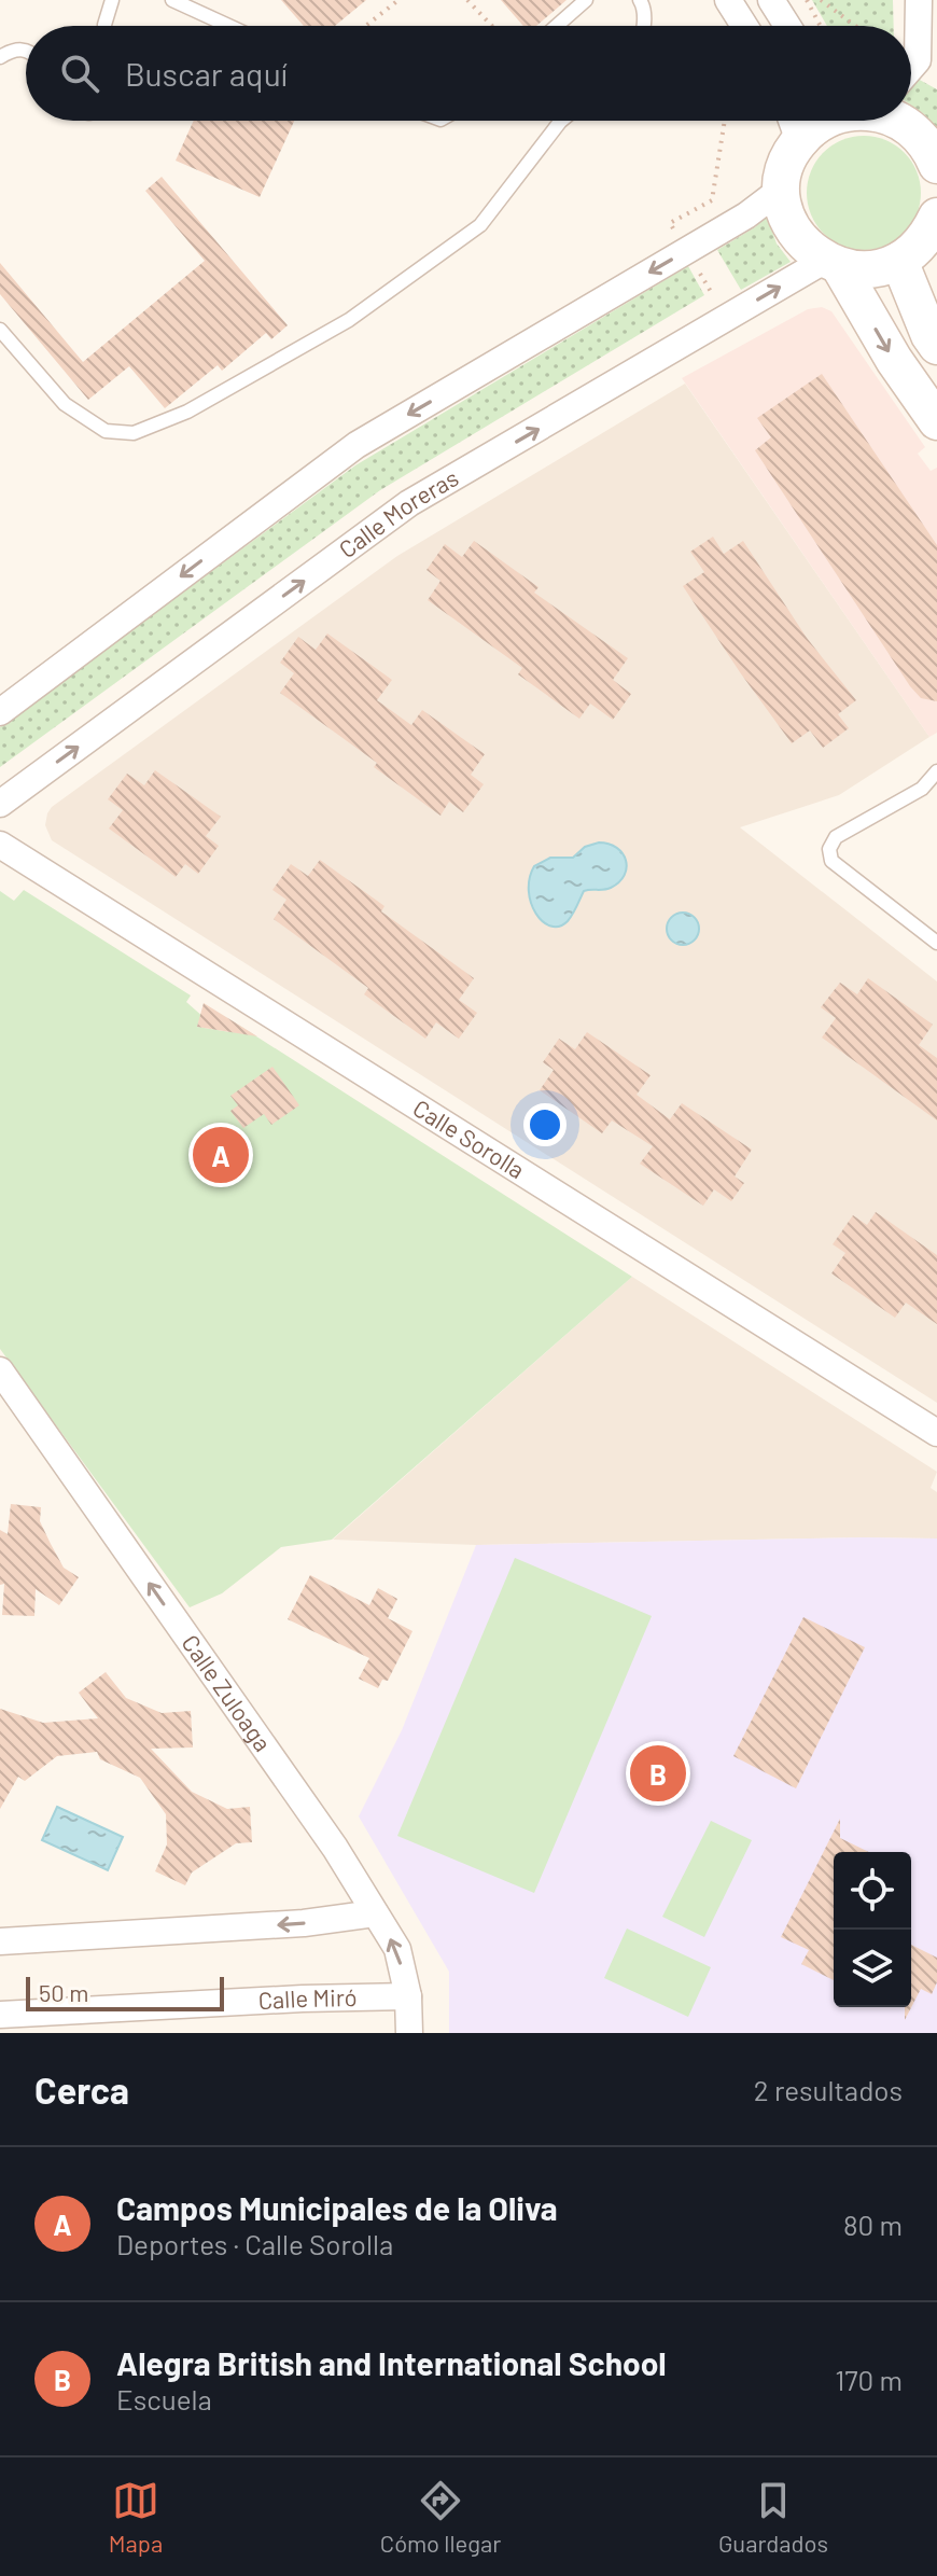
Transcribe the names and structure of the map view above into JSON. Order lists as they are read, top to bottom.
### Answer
{
  "streets": {
    "street": [
      "Calle Moreras",
      "Calle Sorolla",
      "Calle Zuloaga",
      "Calle Miró"
    ]
  },
  "crossings": [
    ["Calle Zuloaga", "Calle Miró"]
  ],
  "one_way": ["Calle Zuloaga"],
  "scale_bar": "50 m",
  "page": {
    "search": "Buscar aquí",
    "pins": ["A", "B"],
    "scale": "50 m",
    "heading": ["Cerca", "2 resultados"],
    "list": [
      {
        "mark": "A",
        "name": "Campos Municipales de la Oliva",
        "note": "Deportes · Calle Sorolla",
        "value": "80 m"
      },
      {
        "mark": "B",
        "name": "Alegra British and International School",
        "note": "Escuela",
        "value": "170 m"
      }
    ],
    "nav": ["Mapa", "Cómo llegar", "Guardados"]
  }
}
